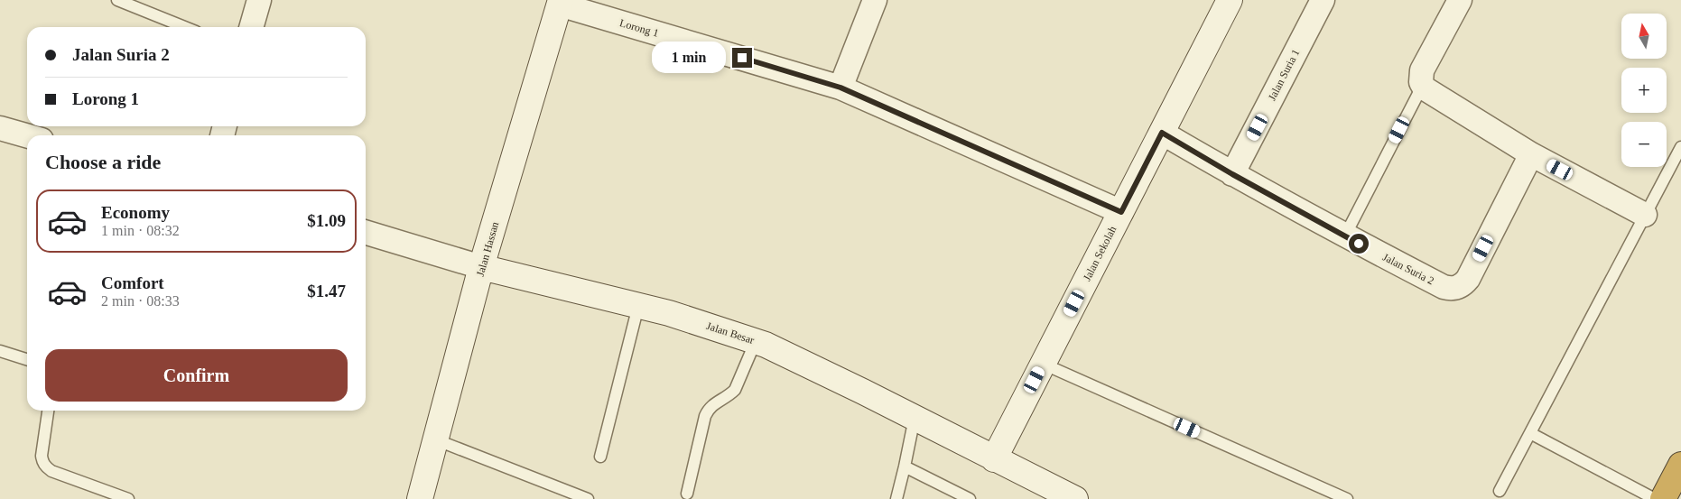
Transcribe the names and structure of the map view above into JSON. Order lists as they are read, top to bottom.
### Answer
{
  "streets": {
    "street": [
      "Lorong 1",
      "Jalan Suria 1",
      "Jalan Hassan",
      "Jalan Sekolah",
      "Jalan Suria 2",
      "Jalan Besar"
    ]
  },
  "crossings": [
    ["Lorong 1", "Jalan Hassan"],
    ["Lorong 1", "Jalan Sekolah"],
    ["Jalan Suria 1", "Jalan Suria 2"],
    ["Jalan Hassan", "Jalan Besar"],
    ["Jalan Sekolah", "Jalan Suria 2"],
    ["Jalan Sekolah", "Jalan Besar"]
  ],
  "north": "top",
  "page": {
    "map_buttons": ["+", "−"],
    "banner": ["Jalan Suria 2", "Lorong 1"],
    "bubble": "1 min",
    "heading": "Choose a ride",
    "list": [
      {
        "name": "Economy",
        "note": "1 min · 08:32",
        "value": "$1.09"
      },
      {
        "name": "Comfort",
        "note": "2 min · 08:33",
        "value": "$1.47"
      }
    ],
    "buttons": "Confirm"
  }
}
